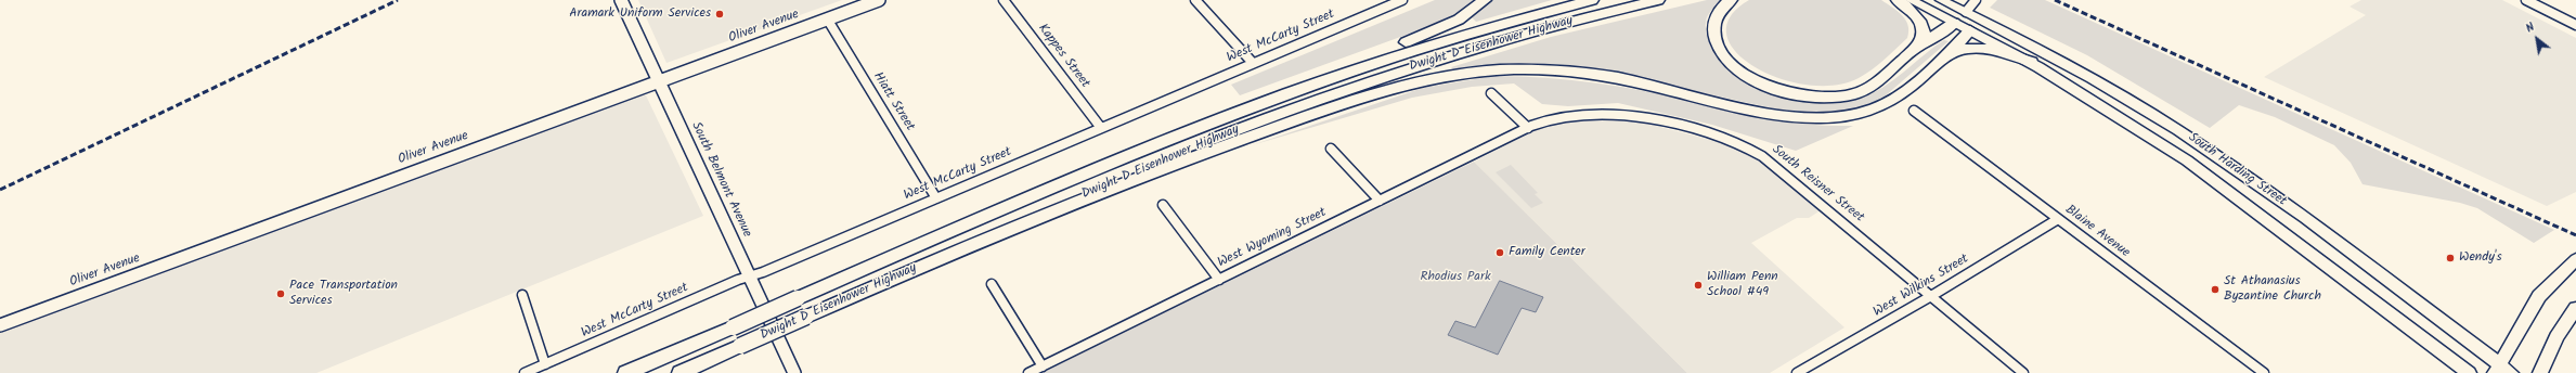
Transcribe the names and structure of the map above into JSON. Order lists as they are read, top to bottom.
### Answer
{
  "streets": {
    "highway": ["Dwight D Eisenhower Highway"],
    "main road": ["South Harding Street"],
    "street": [
      "Oliver Avenue",
      "West McCarty Street",
      "Kappes Street",
      "Hiatt Street",
      "South Belmont Avenue",
      "South Reisner Street",
      "Blaine Avenue",
      "West Wyoming Street",
      "West Wilkins Street"
    ]
  },
  "crossings": [
    ["Oliver Avenue", "Hiatt Street"],
    ["Oliver Avenue", "South Belmont Avenue"],
    ["West McCarty Street", "Kappes Street"],
    ["West McCarty Street", "Hiatt Street"],
    ["West McCarty Street", "South Belmont Avenue"],
    ["South Reisner Street", "West Wyoming Street"],
    ["South Reisner Street", "West Wilkins Street"],
    ["Blaine Avenue", "West Wilkins Street"]
  ],
  "parks": ["Rhodius Park"],
  "places": [
    "Aramark Uniform Services",
    "Family Center",
    "Wendy's",
    "William Penn School #49",
    "St Athanasius Byzantine Church",
    "Pace Transportation Services"
  ],
  "north": "top left"
}
